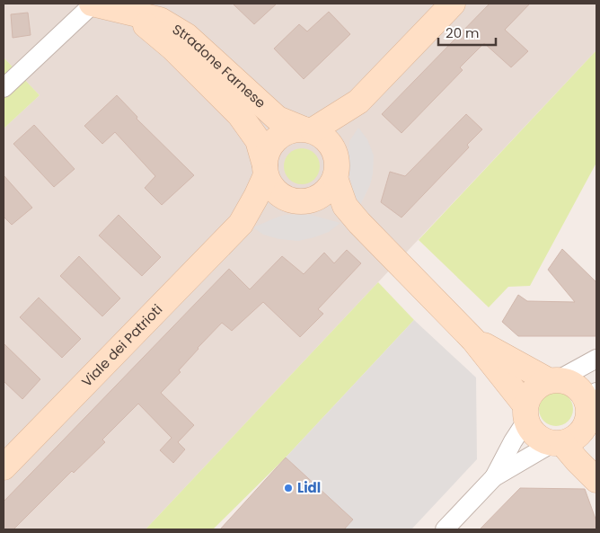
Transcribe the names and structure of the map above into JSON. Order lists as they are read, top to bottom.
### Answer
{
  "streets": {
    "street": ["Stradone Farnese", "Viale dei Patrioti"]
  },
  "crossings": [
    ["Stradone Farnese", "Viale dei Patrioti"]
  ],
  "places": ["Lidl"],
  "scale_bar": "20 m"
}
